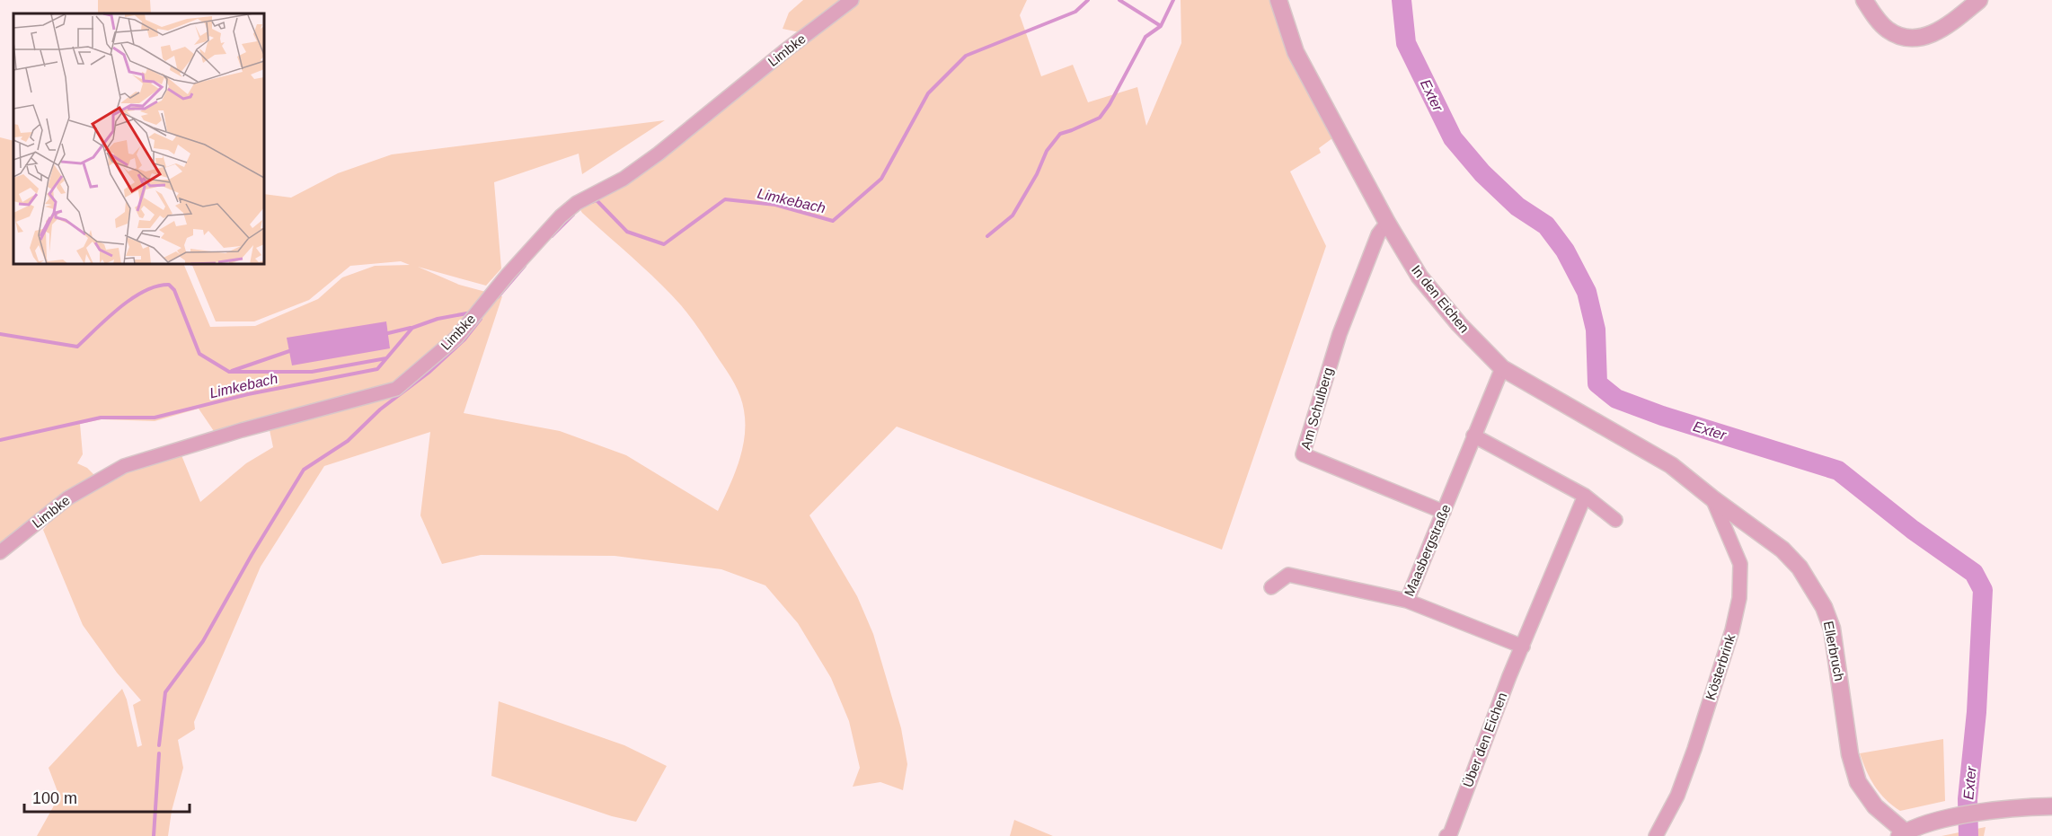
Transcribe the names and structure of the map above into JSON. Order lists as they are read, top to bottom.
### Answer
{
  "streets": {
    "street": [
      "Limbke",
      "In den Eichen",
      "Am Schulberg",
      "Maasbergstraße",
      "Ellerbruch",
      "Kösterbrink",
      "Über den Eichen"
    ]
  },
  "crossings": [
    ["In den Eichen", "Am Schulberg"],
    ["In den Eichen", "Maasbergstraße"],
    ["In den Eichen", "Ellerbruch"],
    ["In den Eichen", "Kösterbrink"],
    ["Am Schulberg", "Maasbergstraße"],
    ["Ellerbruch", "Kösterbrink"]
  ],
  "water": ["Exter", "Limkebach"],
  "scale_bar": "100 m"
}
